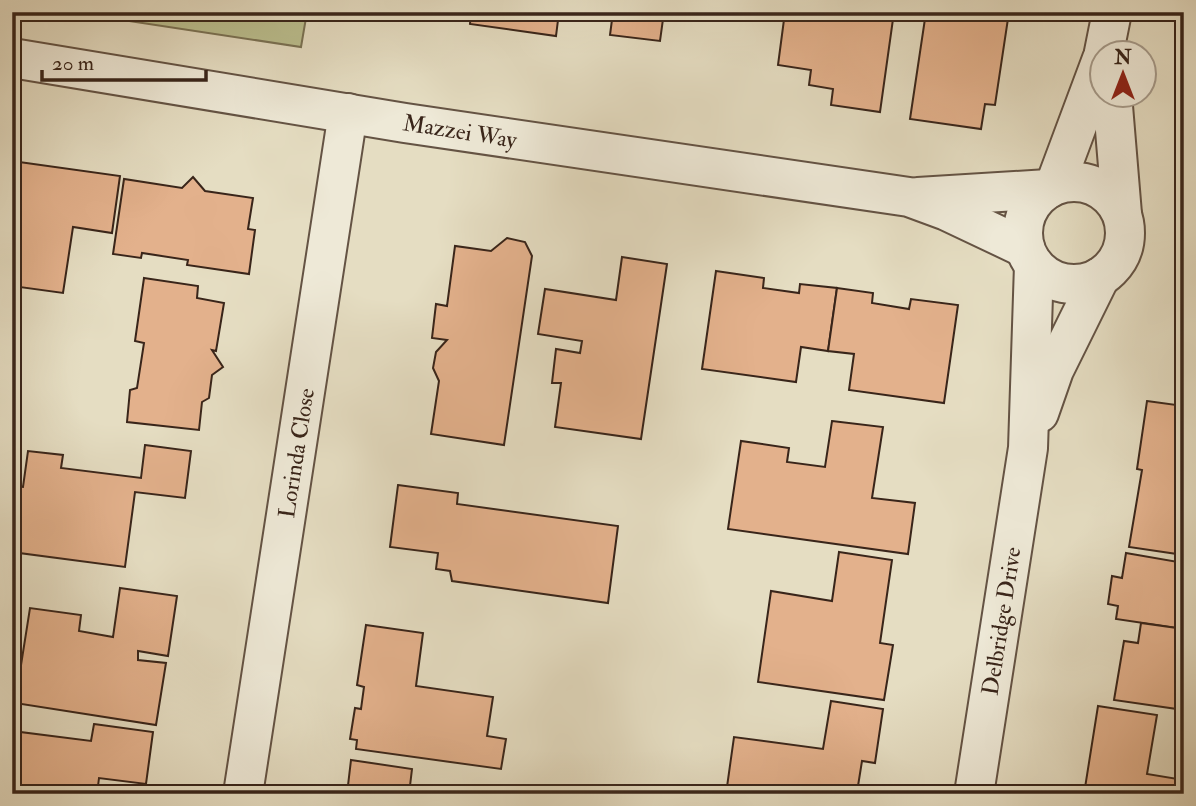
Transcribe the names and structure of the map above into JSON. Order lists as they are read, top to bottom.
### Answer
{
  "streets": {
    "street": ["Mazzei Way", "Lorinda Close", "Delbridge Drive"]
  },
  "crossings": [
    ["Mazzei Way", "Lorinda Close"],
    ["Mazzei Way", "Delbridge Drive"]
  ],
  "scale_bar": "20 m",
  "north": "top"
}
